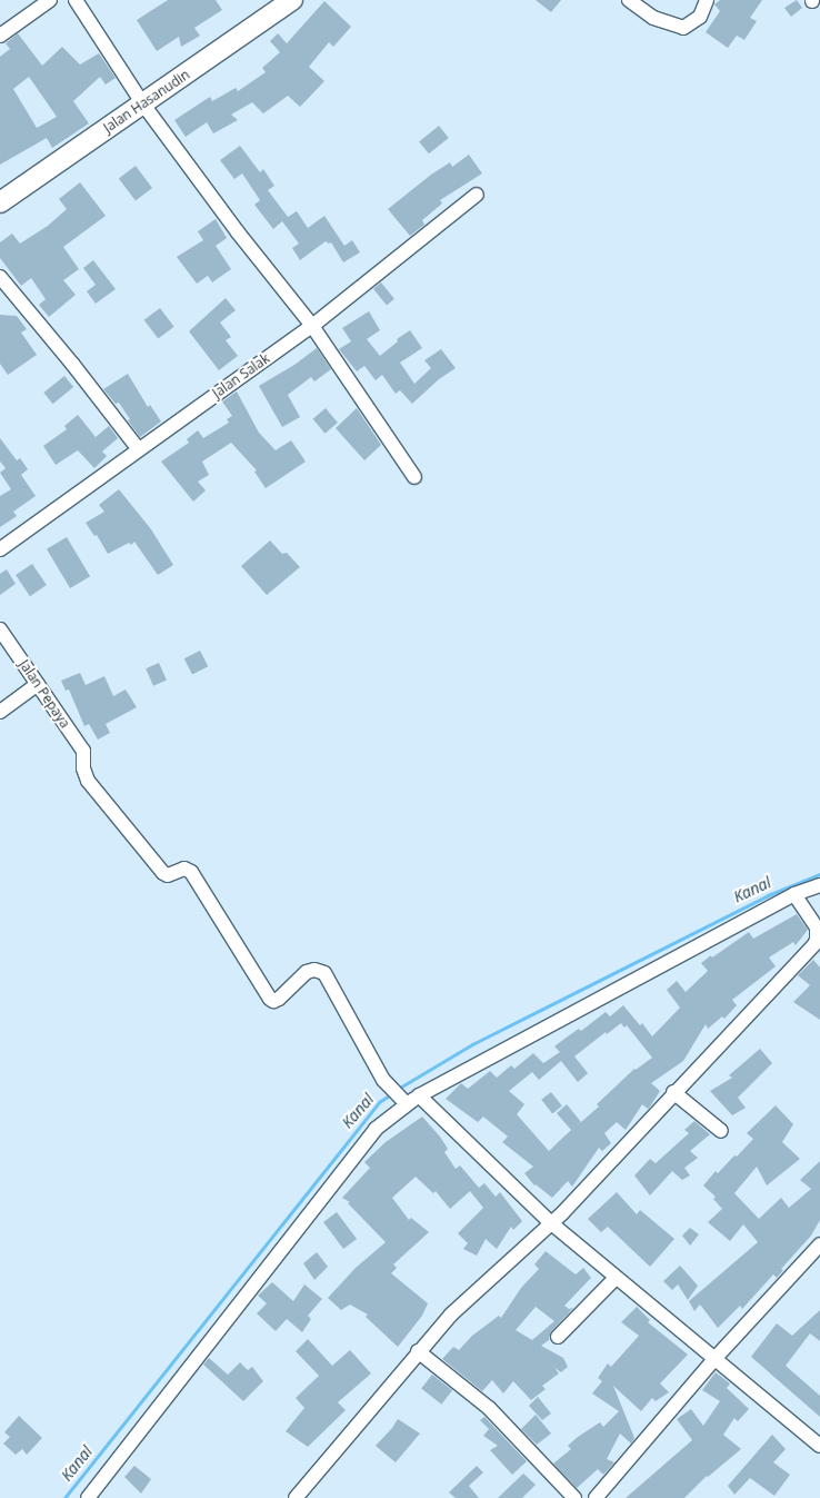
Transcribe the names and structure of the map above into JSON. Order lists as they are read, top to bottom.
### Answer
{
  "streets": {
    "main road": ["Jalan Hasanudin"],
    "street": ["Jalan Salak", "Jalan Pepaya"]
  },
  "water": ["Kanal"]
}
